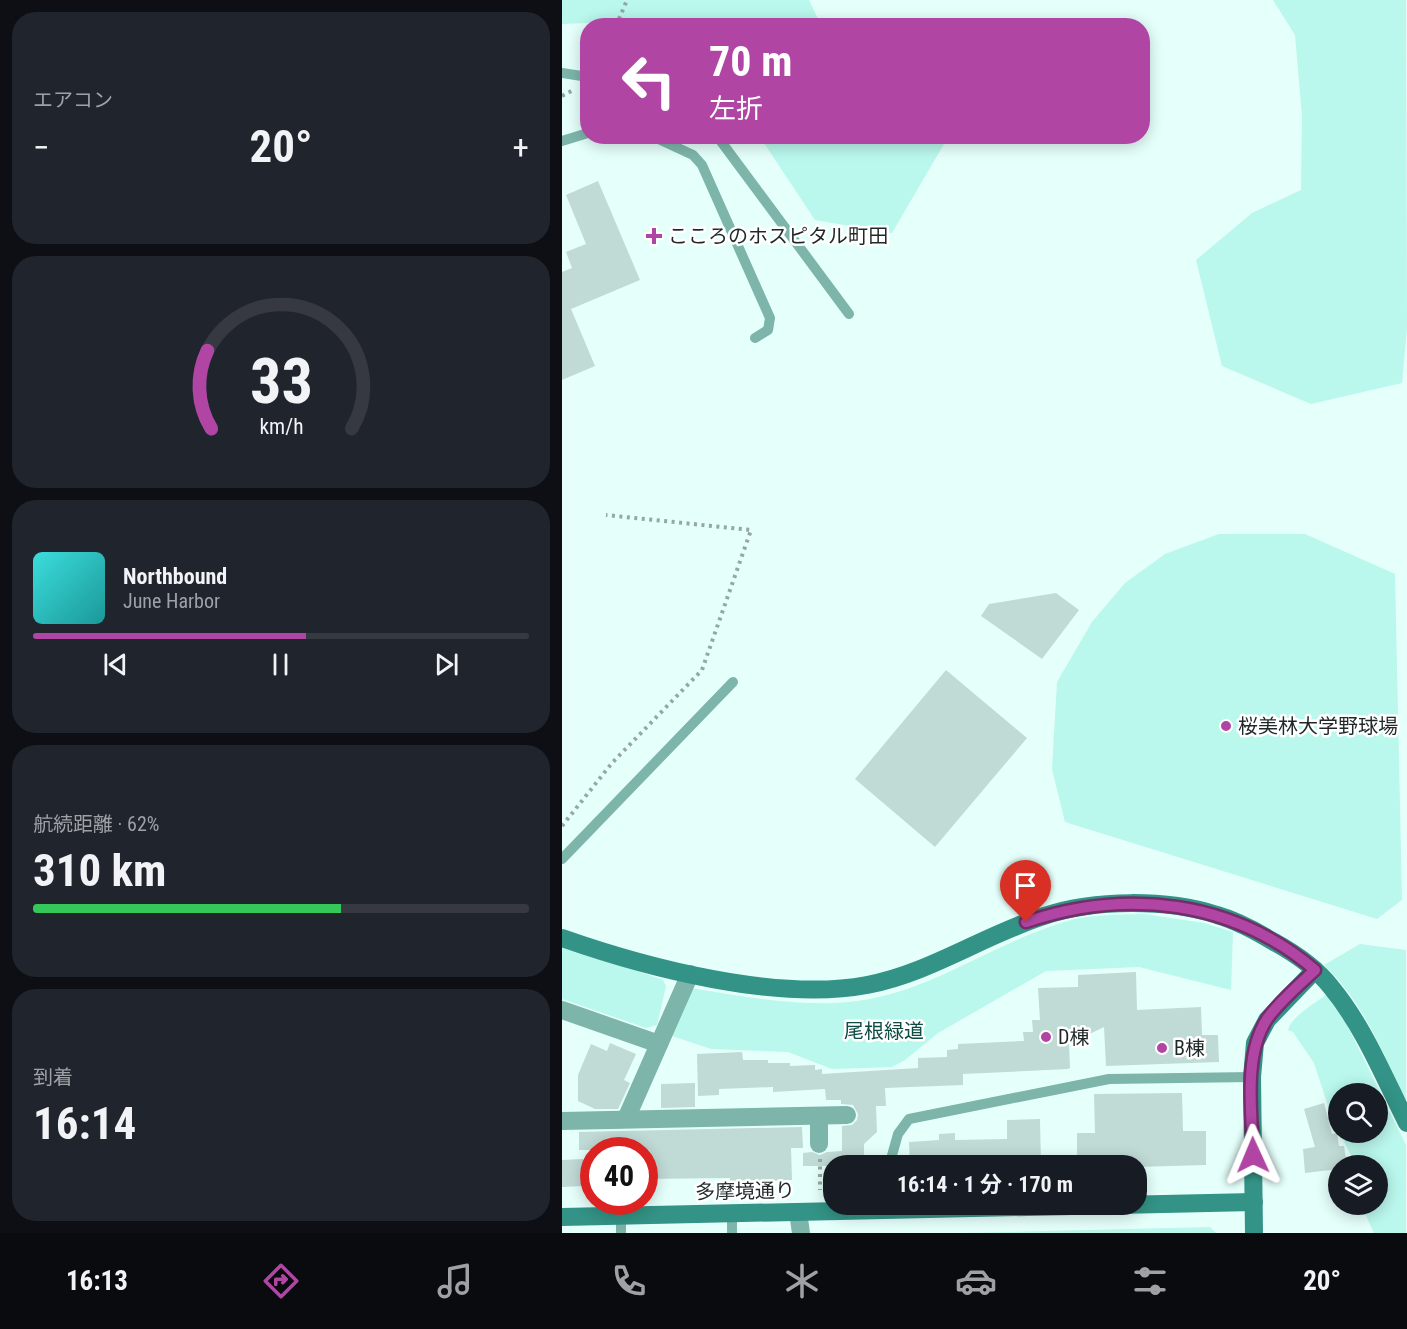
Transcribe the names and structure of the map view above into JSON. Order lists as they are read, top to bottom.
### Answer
{
  "streets": {
    "street": ["多摩境通り"]
  },
  "parks": ["尾根緑道"],
  "places": {
    "health": ["こころのホスピタル町田"],
    "other": ["桜美林大学野球場", "D棟", "B棟"]
  },
  "page": {
    "tile": [
      "エアコン",
      ["航続距離 · 62%", "310 km"],
      ["到着", "16:14"]
    ],
    "turn": ["70 m", "左折"],
    "heat": ["−", "20°", "+"],
    "song": ["Northbound", "June Harbor"],
    "limit": "40",
    "trip": "16:14 · 1 分 · 170 m",
    "tabs": ["16:13", "20°"],
    "gauge": ["33", "km/h"]
  }
}
